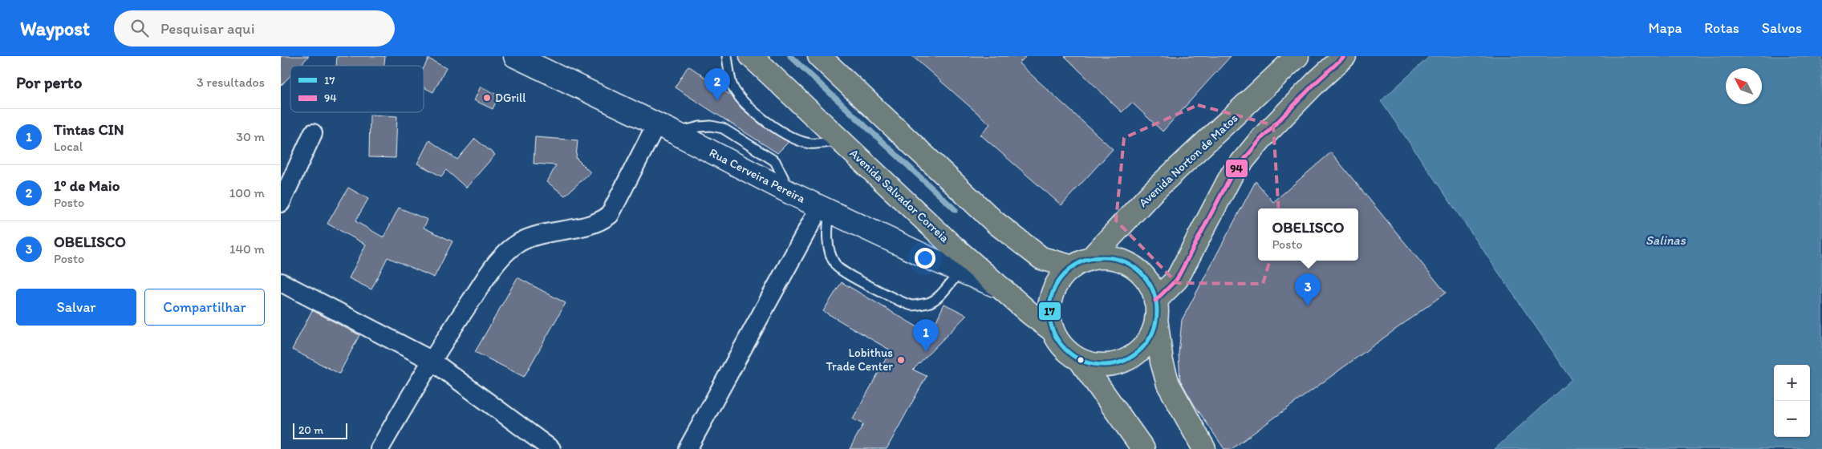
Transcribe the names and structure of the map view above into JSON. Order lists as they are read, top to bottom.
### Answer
{
  "streets": {
    "main road": ["Avenida Norton de Matos", "Rua Cerveira Pereira", "Avenida Salvador Correia"]
  },
  "crossings": [
    ["Avenida Norton de Matos", "Avenida Salvador Correia"],
    ["Rua Cerveira Pereira", "Avenida Salvador Correia"]
  ],
  "water": ["Salinas"],
  "places": ["DGrill", "Lobithus Trade Center"],
  "lines": ["transit line 94", "transit line 17"],
  "legend": ["17", "94"],
  "scale_bar": "20 m",
  "north": "top left",
  "page": {
    "header": "Waypost",
    "search": "Pesquisar aqui",
    "nav": ["Mapa", "Rotas", "Salvos"],
    "heading": ["Por perto", "3 resultados"],
    "pins": ["2", "3", "1"],
    "list": [
      {
        "mark": "1",
        "name": "Tintas CIN",
        "note": "Local",
        "value": "30 m"
      },
      {
        "mark": "2",
        "name": "1º de Maio",
        "note": "Posto",
        "value": "100 m"
      },
      {
        "mark": "3",
        "name": "OBELISCO",
        "note": "Posto",
        "value": "140 m"
      }
    ],
    "popup": ["OBELISCO", "Posto"],
    "buttons": ["Salvar", "Compartilhar"],
    "map_buttons": ["+", "−"],
    "scale": "20 m"
  }
}
